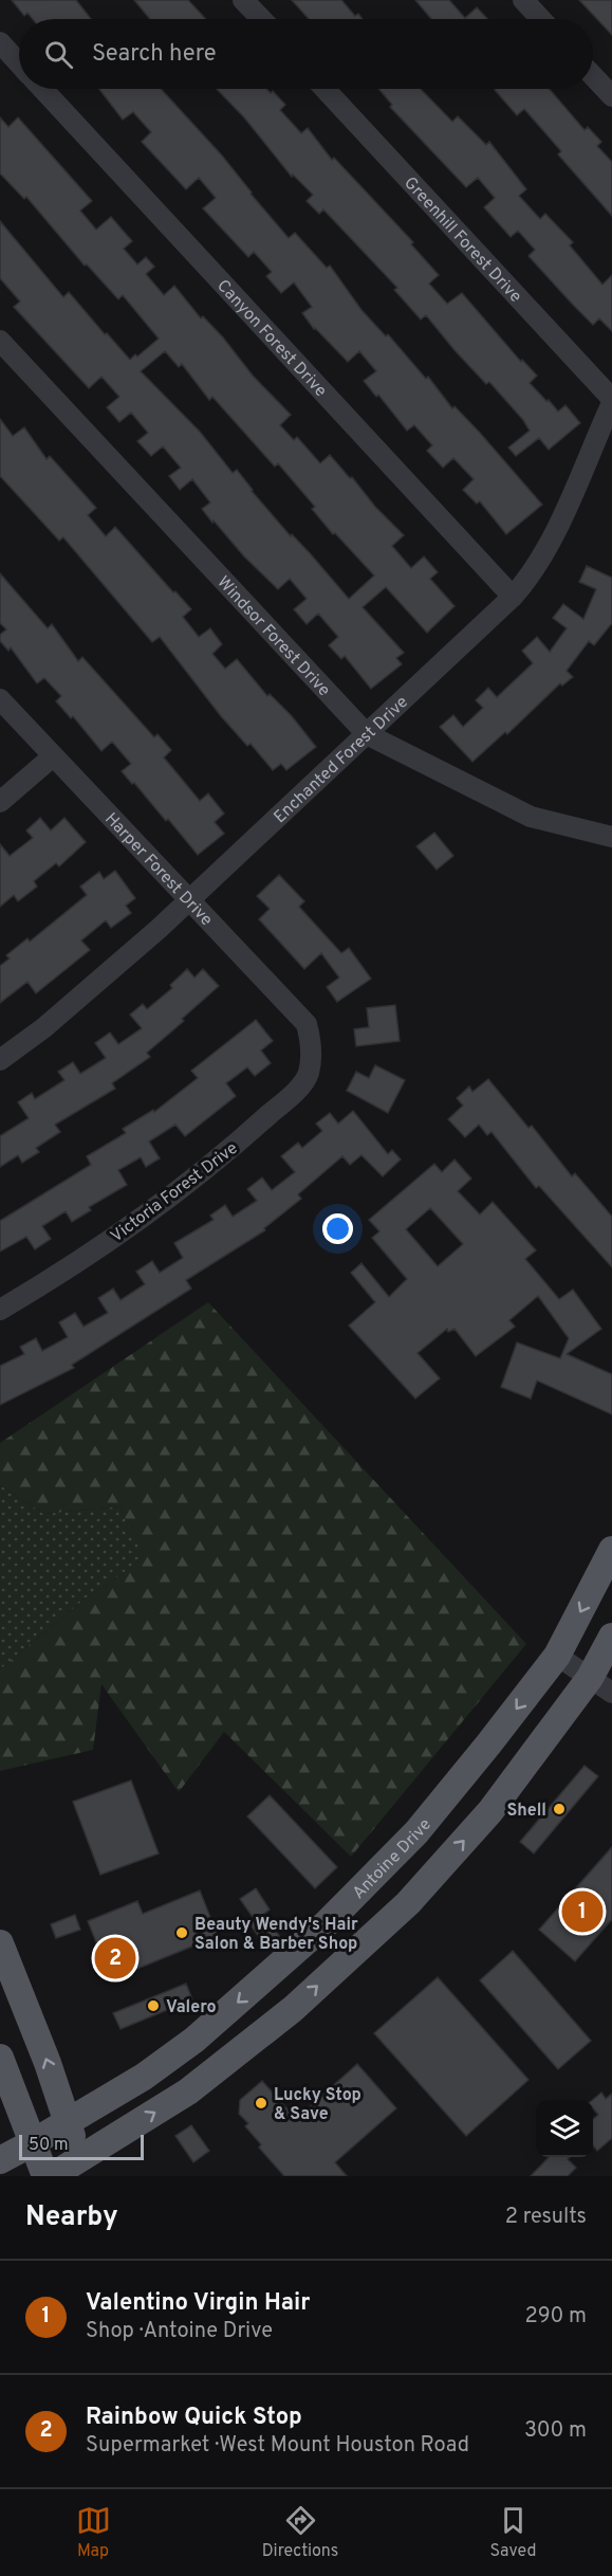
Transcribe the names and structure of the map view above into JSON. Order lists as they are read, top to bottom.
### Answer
{
  "streets": {
    "main road": ["Antoine Drive"],
    "street": [
      "Greenhill Forest Drive",
      "Canyon Forest Drive",
      "Windsor Forest Drive",
      "Enchanted Forest Drive",
      "Harper Forest Drive",
      "Victoria Forest Drive"
    ]
  },
  "crossings": [
    ["Greenhill Forest Drive", "Enchanted Forest Drive"],
    ["Canyon Forest Drive", "Enchanted Forest Drive"],
    ["Windsor Forest Drive", "Enchanted Forest Drive"],
    ["Enchanted Forest Drive", "Harper Forest Drive"],
    ["Harper Forest Drive", "Victoria Forest Drive"]
  ],
  "places": [
    "Shell",
    "Beauty Wendy's Hair Salon & Barber Shop",
    "Valero",
    "Lucky Stop & Save"
  ],
  "scale_bar": "50 m",
  "page": {
    "search": "Search here",
    "pins": ["1", "2"],
    "scale": "50 m",
    "heading": ["Nearby", "2 results"],
    "list": [
      {
        "mark": "1",
        "name": "Valentino Virgin Hair",
        "note": "Shop · Antoine Drive",
        "value": "290 m"
      },
      {
        "mark": "2",
        "name": "Rainbow Quick Stop",
        "note": "Supermarket · West Mount Houston Road",
        "value": "300 m"
      }
    ],
    "nav": ["Map", "Directions", "Saved"]
  }
}
